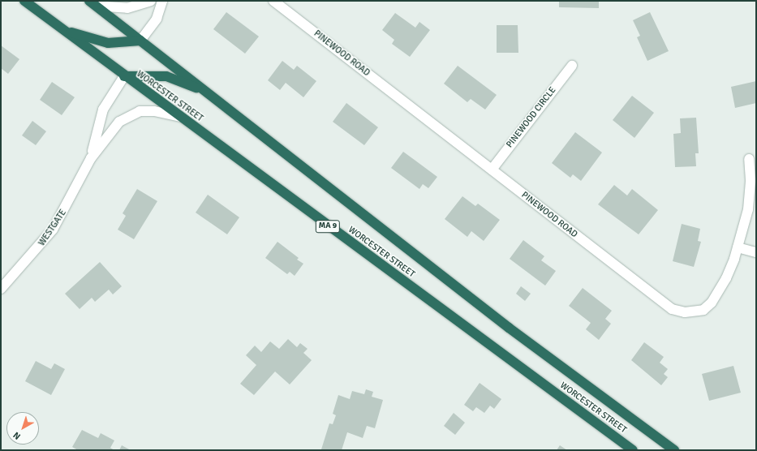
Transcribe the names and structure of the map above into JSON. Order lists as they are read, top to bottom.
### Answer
{
  "streets": {
    "highway": ["WORCESTER STREET", "MA 9"],
    "street": ["PINEWOOD ROAD", "PINEWOOD CIRCLE", "WESTGATE"]
  },
  "crossings": [
    ["PINEWOOD ROAD", "PINEWOOD CIRCLE"],
    ["WORCESTER STREET", "WESTGATE"]
  ],
  "north": "bottom left"
}
